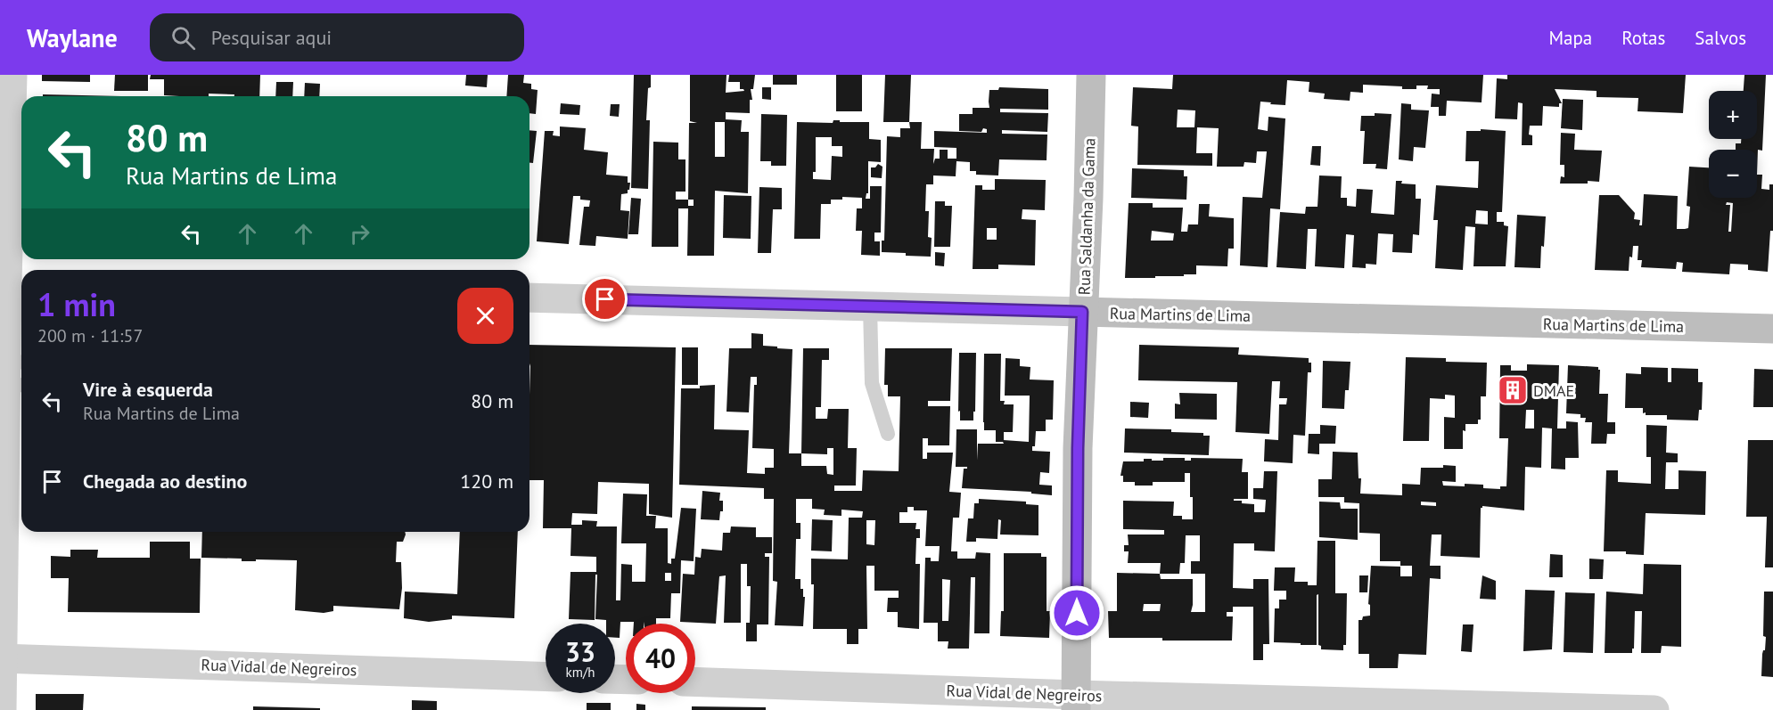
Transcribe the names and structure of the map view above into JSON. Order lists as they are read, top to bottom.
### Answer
{
  "streets": {
    "street": ["Rua Saldanha da Gama", "Rua Martins de Lima", "Rua Vidal de Negreiros"]
  },
  "crossings": [
    ["Rua Saldanha da Gama", "Rua Martins de Lima"],
    ["Rua Saldanha da Gama", "Rua Vidal de Negreiros"]
  ],
  "places": {
    "building": ["DMAE"]
  },
  "page": {
    "header": "Waylane",
    "search": "Pesquisar aqui",
    "nav": ["Mapa", "Rotas", "Salvos"],
    "map_buttons": ["+", "−"],
    "turn": ["80 m", "Rua Martins de Lima"],
    "heading": ["1 min", "200 m · 11:57"],
    "list": [
      {
        "name": "Vire à esquerda",
        "note": "Rua Martins de Lima",
        "value": "80 m"
      },
      {
        "name": "Chegada ao destino",
        "value": "120 m"
      }
    ],
    "speed": "33 km/h",
    "limit": "40"
  }
}
